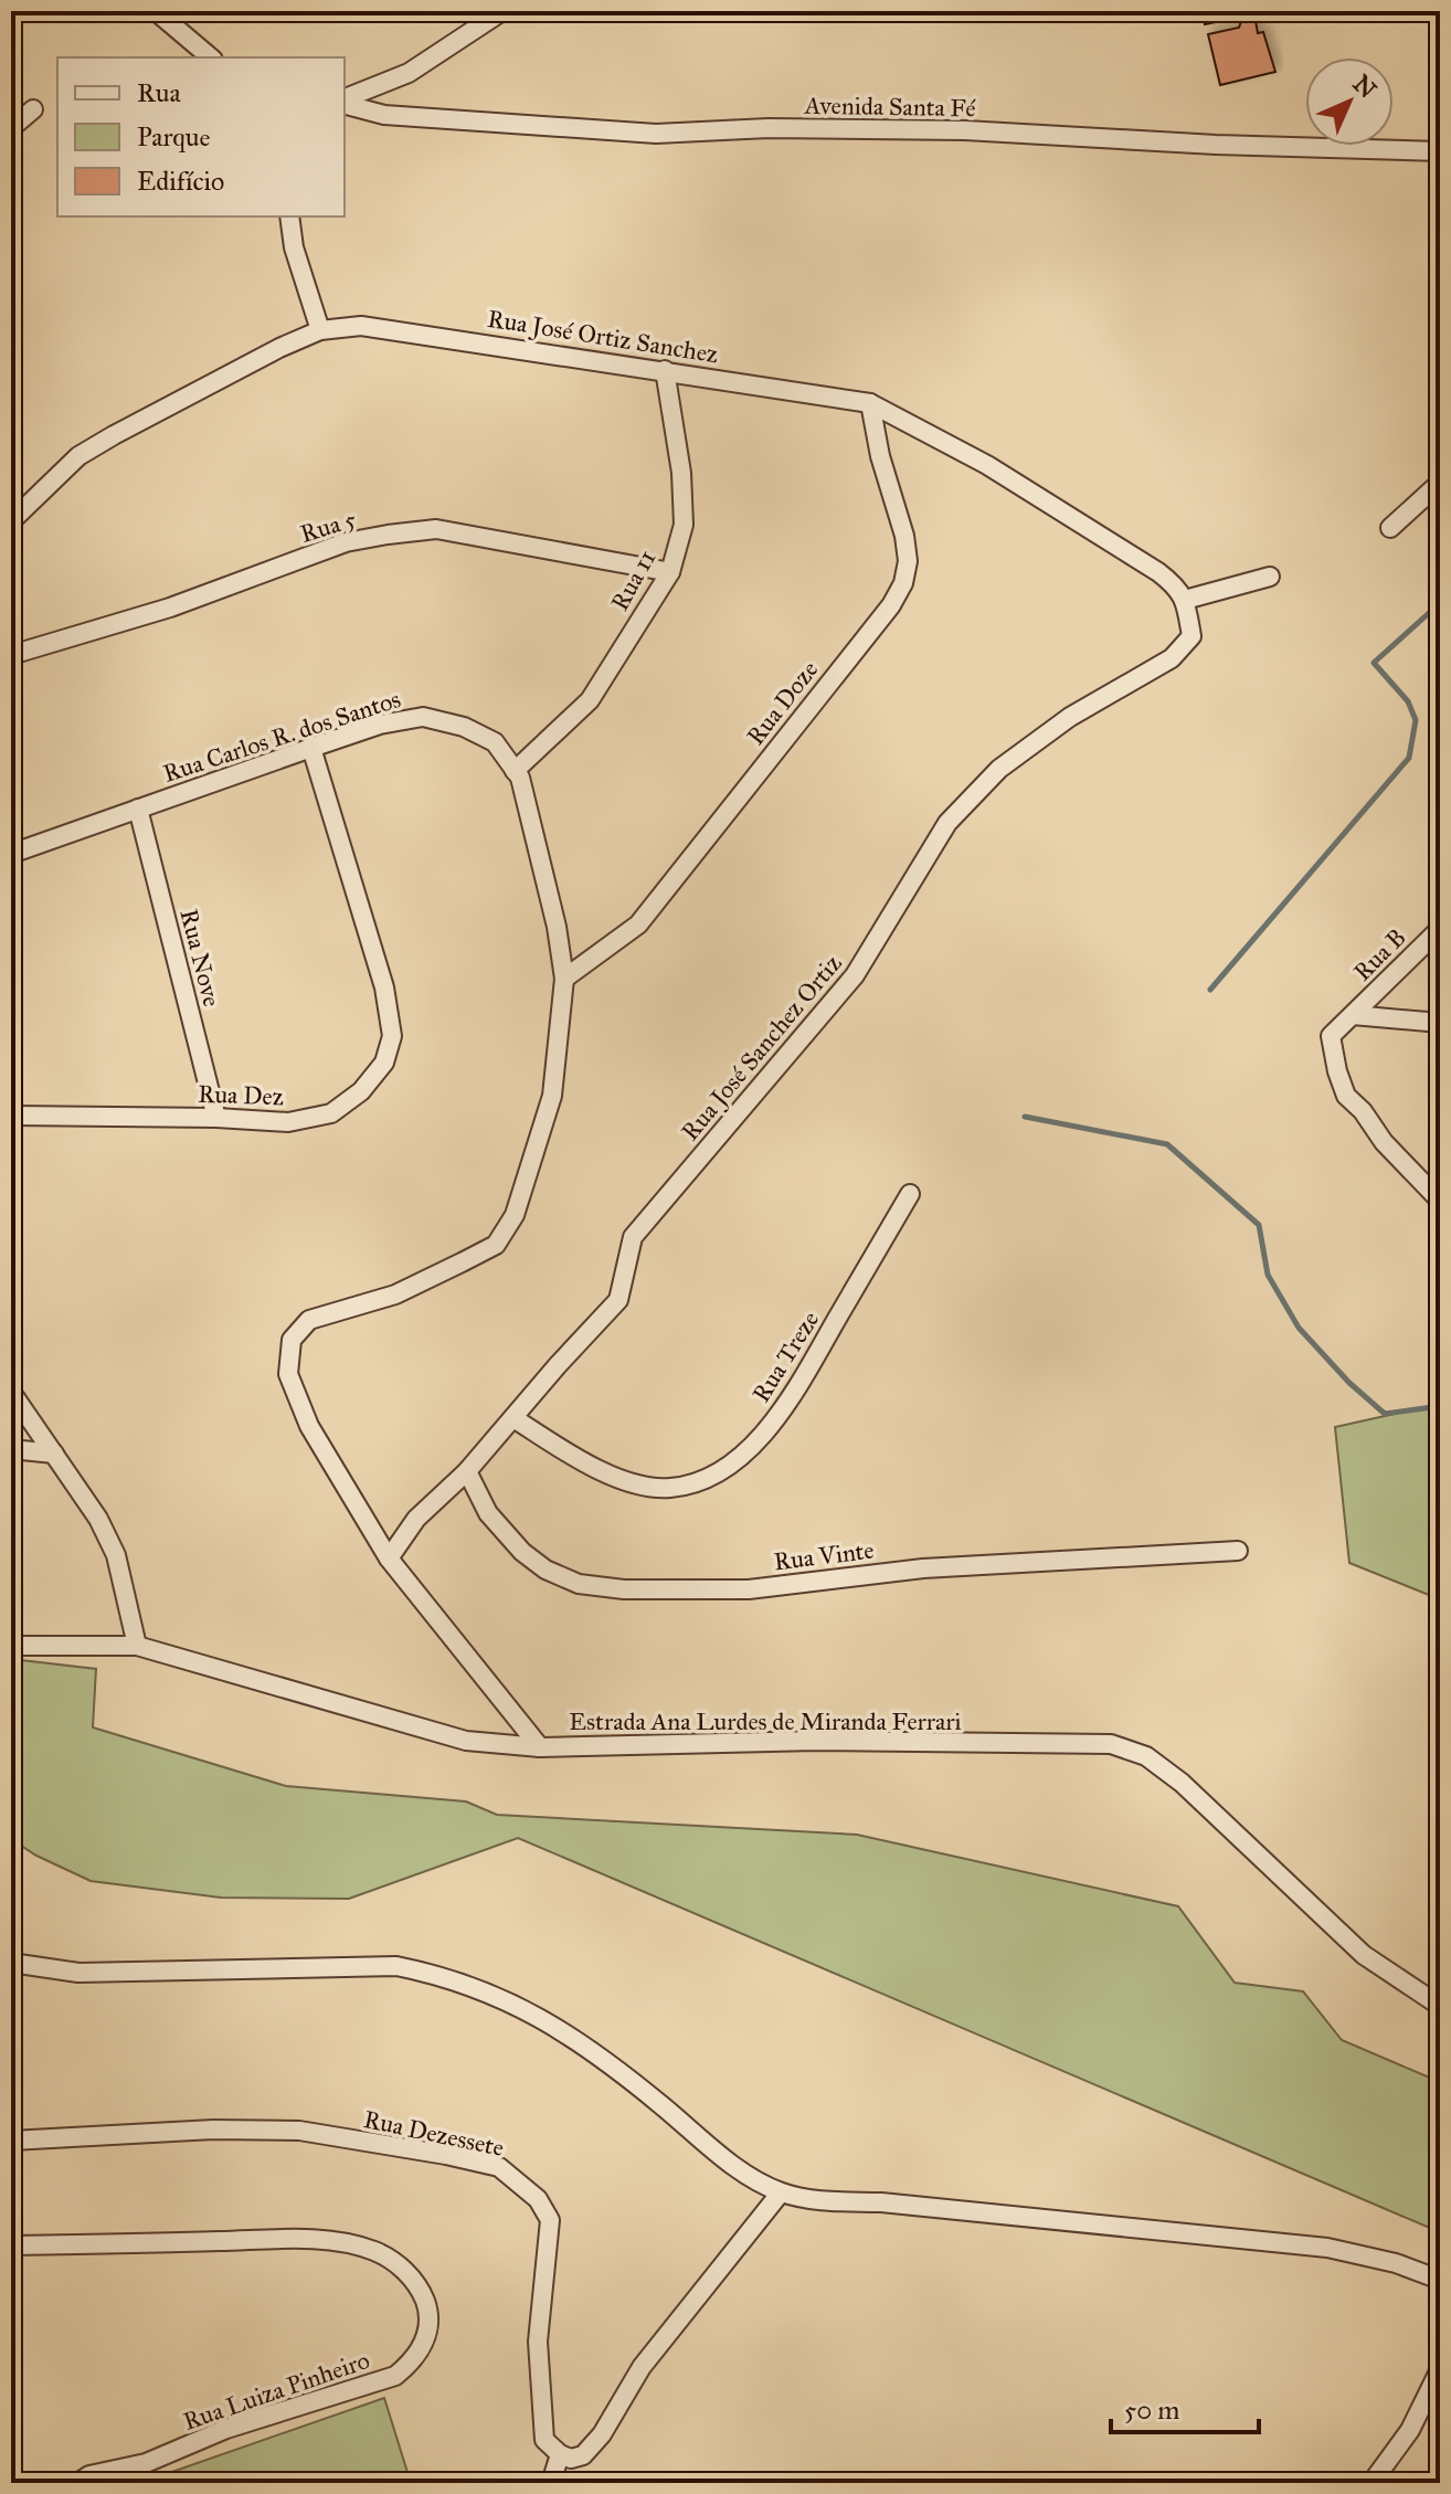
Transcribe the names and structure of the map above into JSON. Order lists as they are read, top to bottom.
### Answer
{
  "streets": {
    "street": [
      "Avenida Santa Fé",
      "Rua José Ortiz Sanchez",
      "Rua 5",
      "Rua 11",
      "Rua Doze",
      "Rua Carlos R. dos Santos",
      "Rua B",
      "Rua Nove",
      "Rua José Sanchez Ortiz",
      "Rua Dez",
      "Rua Treze",
      "Rua Vinte",
      "Estrada Ana Lurdes de Miranda Ferrari",
      "Rua Dezessete",
      "Rua Luiza Pinheiro"
    ]
  },
  "crossings": [
    ["Rua José Ortiz Sanchez", "Rua 11"],
    ["Rua José Ortiz Sanchez", "Rua Doze"],
    ["Rua José Ortiz Sanchez", "Rua José Sanchez Ortiz"],
    ["Rua 5", "Rua 11"],
    ["Rua 11", "Rua Carlos R. dos Santos"],
    ["Rua Doze", "Rua Carlos R. dos Santos"],
    ["Rua Carlos R. dos Santos", "Rua Nove"],
    ["Rua Carlos R. dos Santos", "Rua José Sanchez Ortiz"],
    ["Rua Carlos R. dos Santos", "Rua Dez"],
    ["Rua Carlos R. dos Santos", "Estrada Ana Lurdes de Miranda Ferrari"],
    ["Rua Nove", "Rua Dez"],
    ["Rua José Sanchez Ortiz", "Rua Treze"],
    ["Rua José Sanchez Ortiz", "Rua Vinte"]
  ],
  "legend": ["Rua", "Parque", "Edifício"],
  "scale_bar": "50 m",
  "north": "top right"
}
